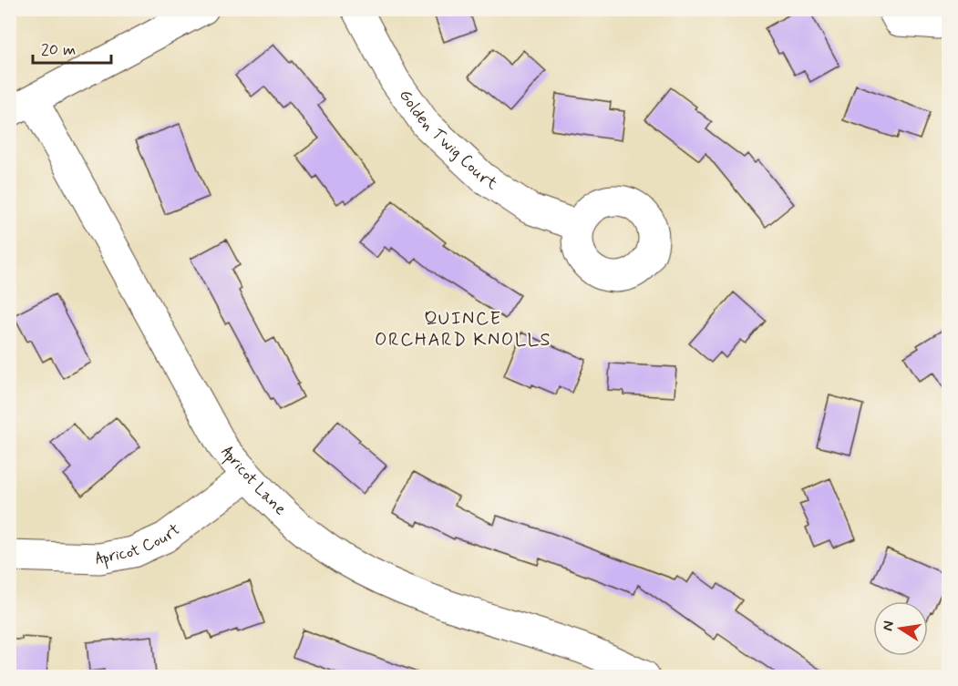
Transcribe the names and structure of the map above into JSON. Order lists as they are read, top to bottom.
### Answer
{
  "streets": {
    "street": ["Golden Twig Court", "Apricot Lane", "Apricot Court"]
  },
  "crossings": [
    ["Apricot Lane", "Apricot Court"]
  ],
  "districts": ["QUINCE ORCHARD KNOLLS"],
  "scale_bar": "20 m",
  "north": "left"
}
